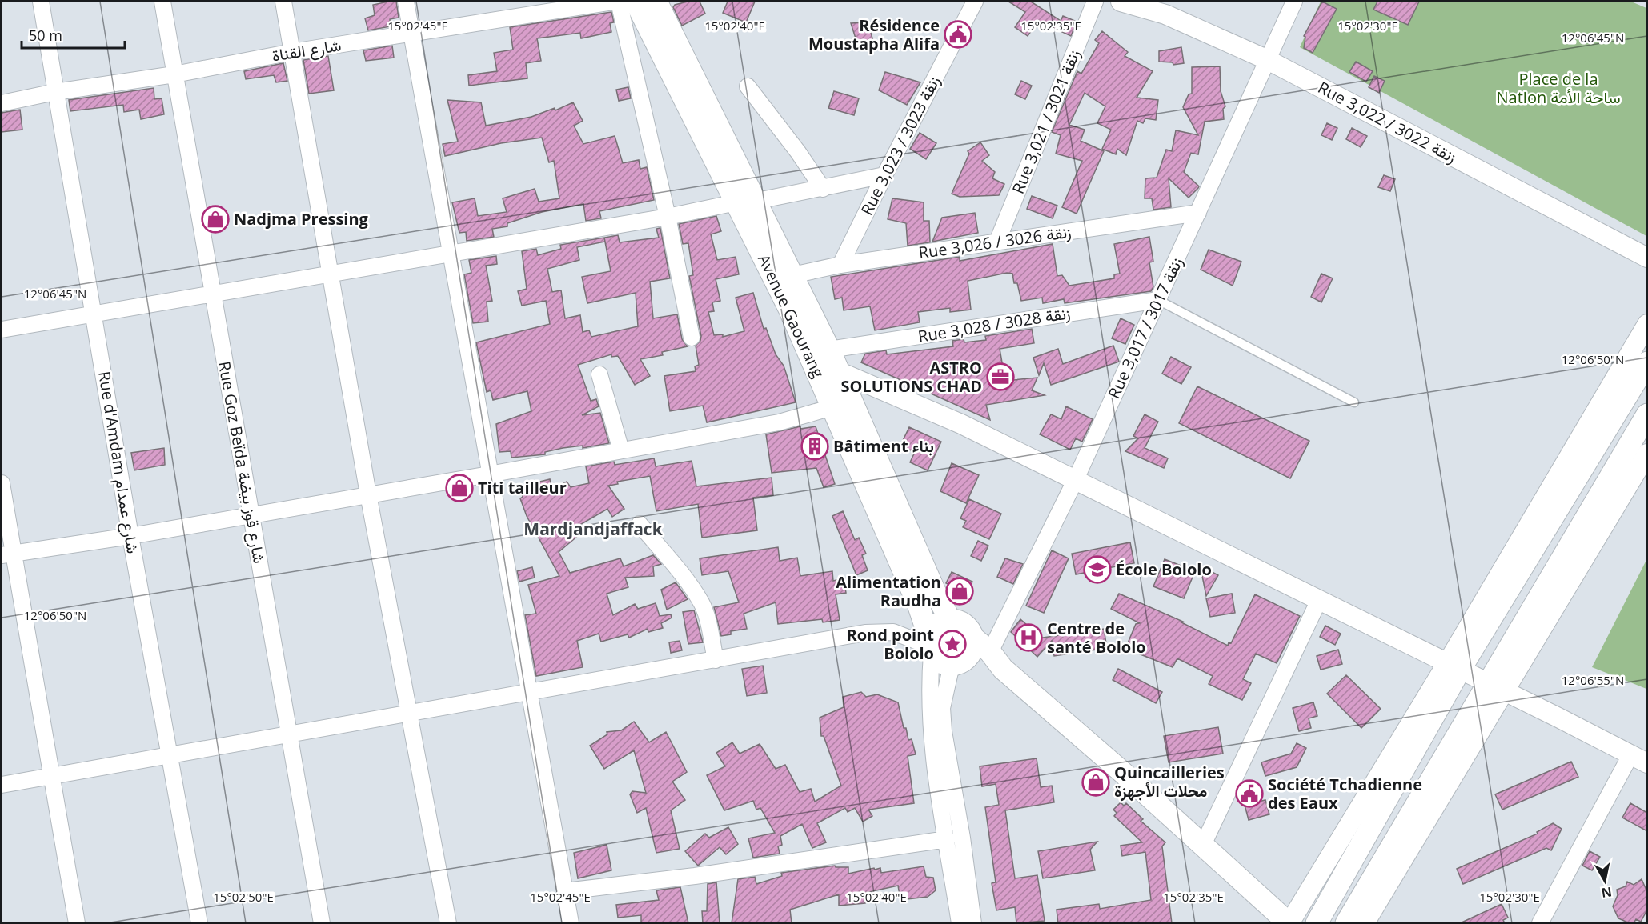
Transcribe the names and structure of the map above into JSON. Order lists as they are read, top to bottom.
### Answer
{
  "streets": {
    "main road": ["Avenue Gaourang"],
    "street": [
      "شارع القناة",
      "Rue 3,021 / زنقة 3021",
      "Rue 3,022 / زنقة 3022",
      "Rue 3,023 / زنقة 3023",
      "Rue 3,026 / زنقة 3026",
      "Rue 3,028 / زنقة 3028",
      "Rue 3,017 / زنقة 3017",
      "Rue d'Amdam شارع عمدام",
      "Rue Goz Beïda شارع قوز بيضة"
    ]
  },
  "crossings": [
    ["شارع القناة", "Rue d'Amdam شارع عمدام"],
    ["شارع القناة", "Rue Goz Beïda شارع قوز بيضة"],
    ["Rue 3,021 / زنقة 3021", "Rue 3,026 / زنقة 3026"],
    ["Rue 3,022 / زنقة 3022", "Rue 3,017 / زنقة 3017"],
    ["Rue 3,023 / زنقة 3023", "Rue 3,026 / زنقة 3026"],
    ["Rue 3,026 / زنقة 3026", "Avenue Gaourang"],
    ["Rue 3,026 / زنقة 3026", "Rue 3,017 / زنقة 3017"],
    ["Avenue Gaourang", "Rue 3,028 / زنقة 3028"],
    ["Rue 3,028 / زنقة 3028", "Rue 3,017 / زنقة 3017"]
  ],
  "districts": ["Mardjandjaffack"],
  "parks": ["Place de la Nation ساحة الأمة"],
  "places": {
    "public building": ["Résidence Moustapha Alifa", "Société Tchadienne des Eaux"],
    "shop": [
      "Nadjma Pressing",
      "Titi tailleur",
      "Alimentation Raudha",
      "Quincailleries محلات الأجهزة"
    ],
    "office": ["ASTRO SOLUTIONS CHAD"],
    "building": ["Bâtiment بناء"],
    "school or university": ["École Bololo"],
    "hospital": ["Centre de santé Bololo"],
    "place": ["Rond point Bololo"]
  },
  "scale_bar": "50 m",
  "north": "bottom",
  "coordinates": [
    "15°02'45\"E",
    "15°02'40\"E",
    "15°02'35\"E",
    "15°02'30\"E",
    "12°06'45\"N",
    "12°06'50\"N",
    "12°06'55\"N",
    "15°02'50\"E"
  ]
}
